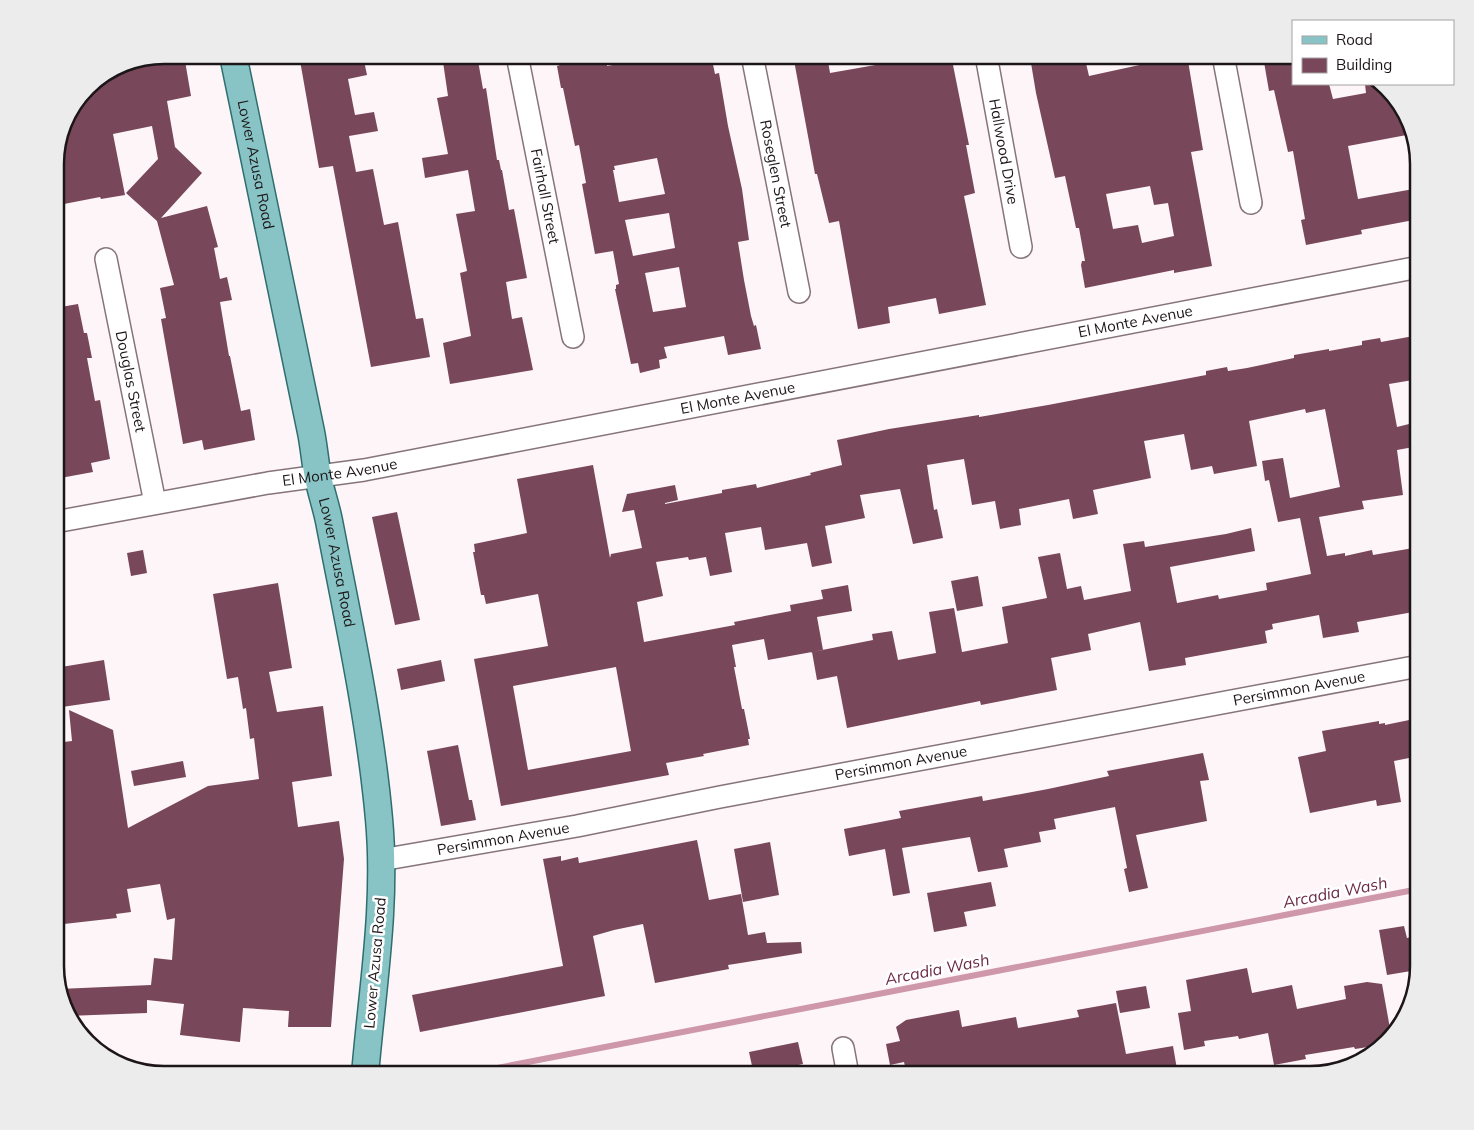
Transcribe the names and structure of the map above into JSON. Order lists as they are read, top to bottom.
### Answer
{
  "streets": {
    "main road": ["Lower Azusa Road"],
    "street": [
      "Hallwood Drive",
      "Roseglen Street",
      "Fairhall Street",
      "El Monte Avenue",
      "Douglas Street",
      "Persimmon Avenue"
    ]
  },
  "crossings": [
    ["Lower Azusa Road", "El Monte Avenue"],
    ["Lower Azusa Road", "Persimmon Avenue"],
    ["El Monte Avenue", "Douglas Street"]
  ],
  "water": ["Arcadia Wash"],
  "legend": ["Road", "Building"]
}
